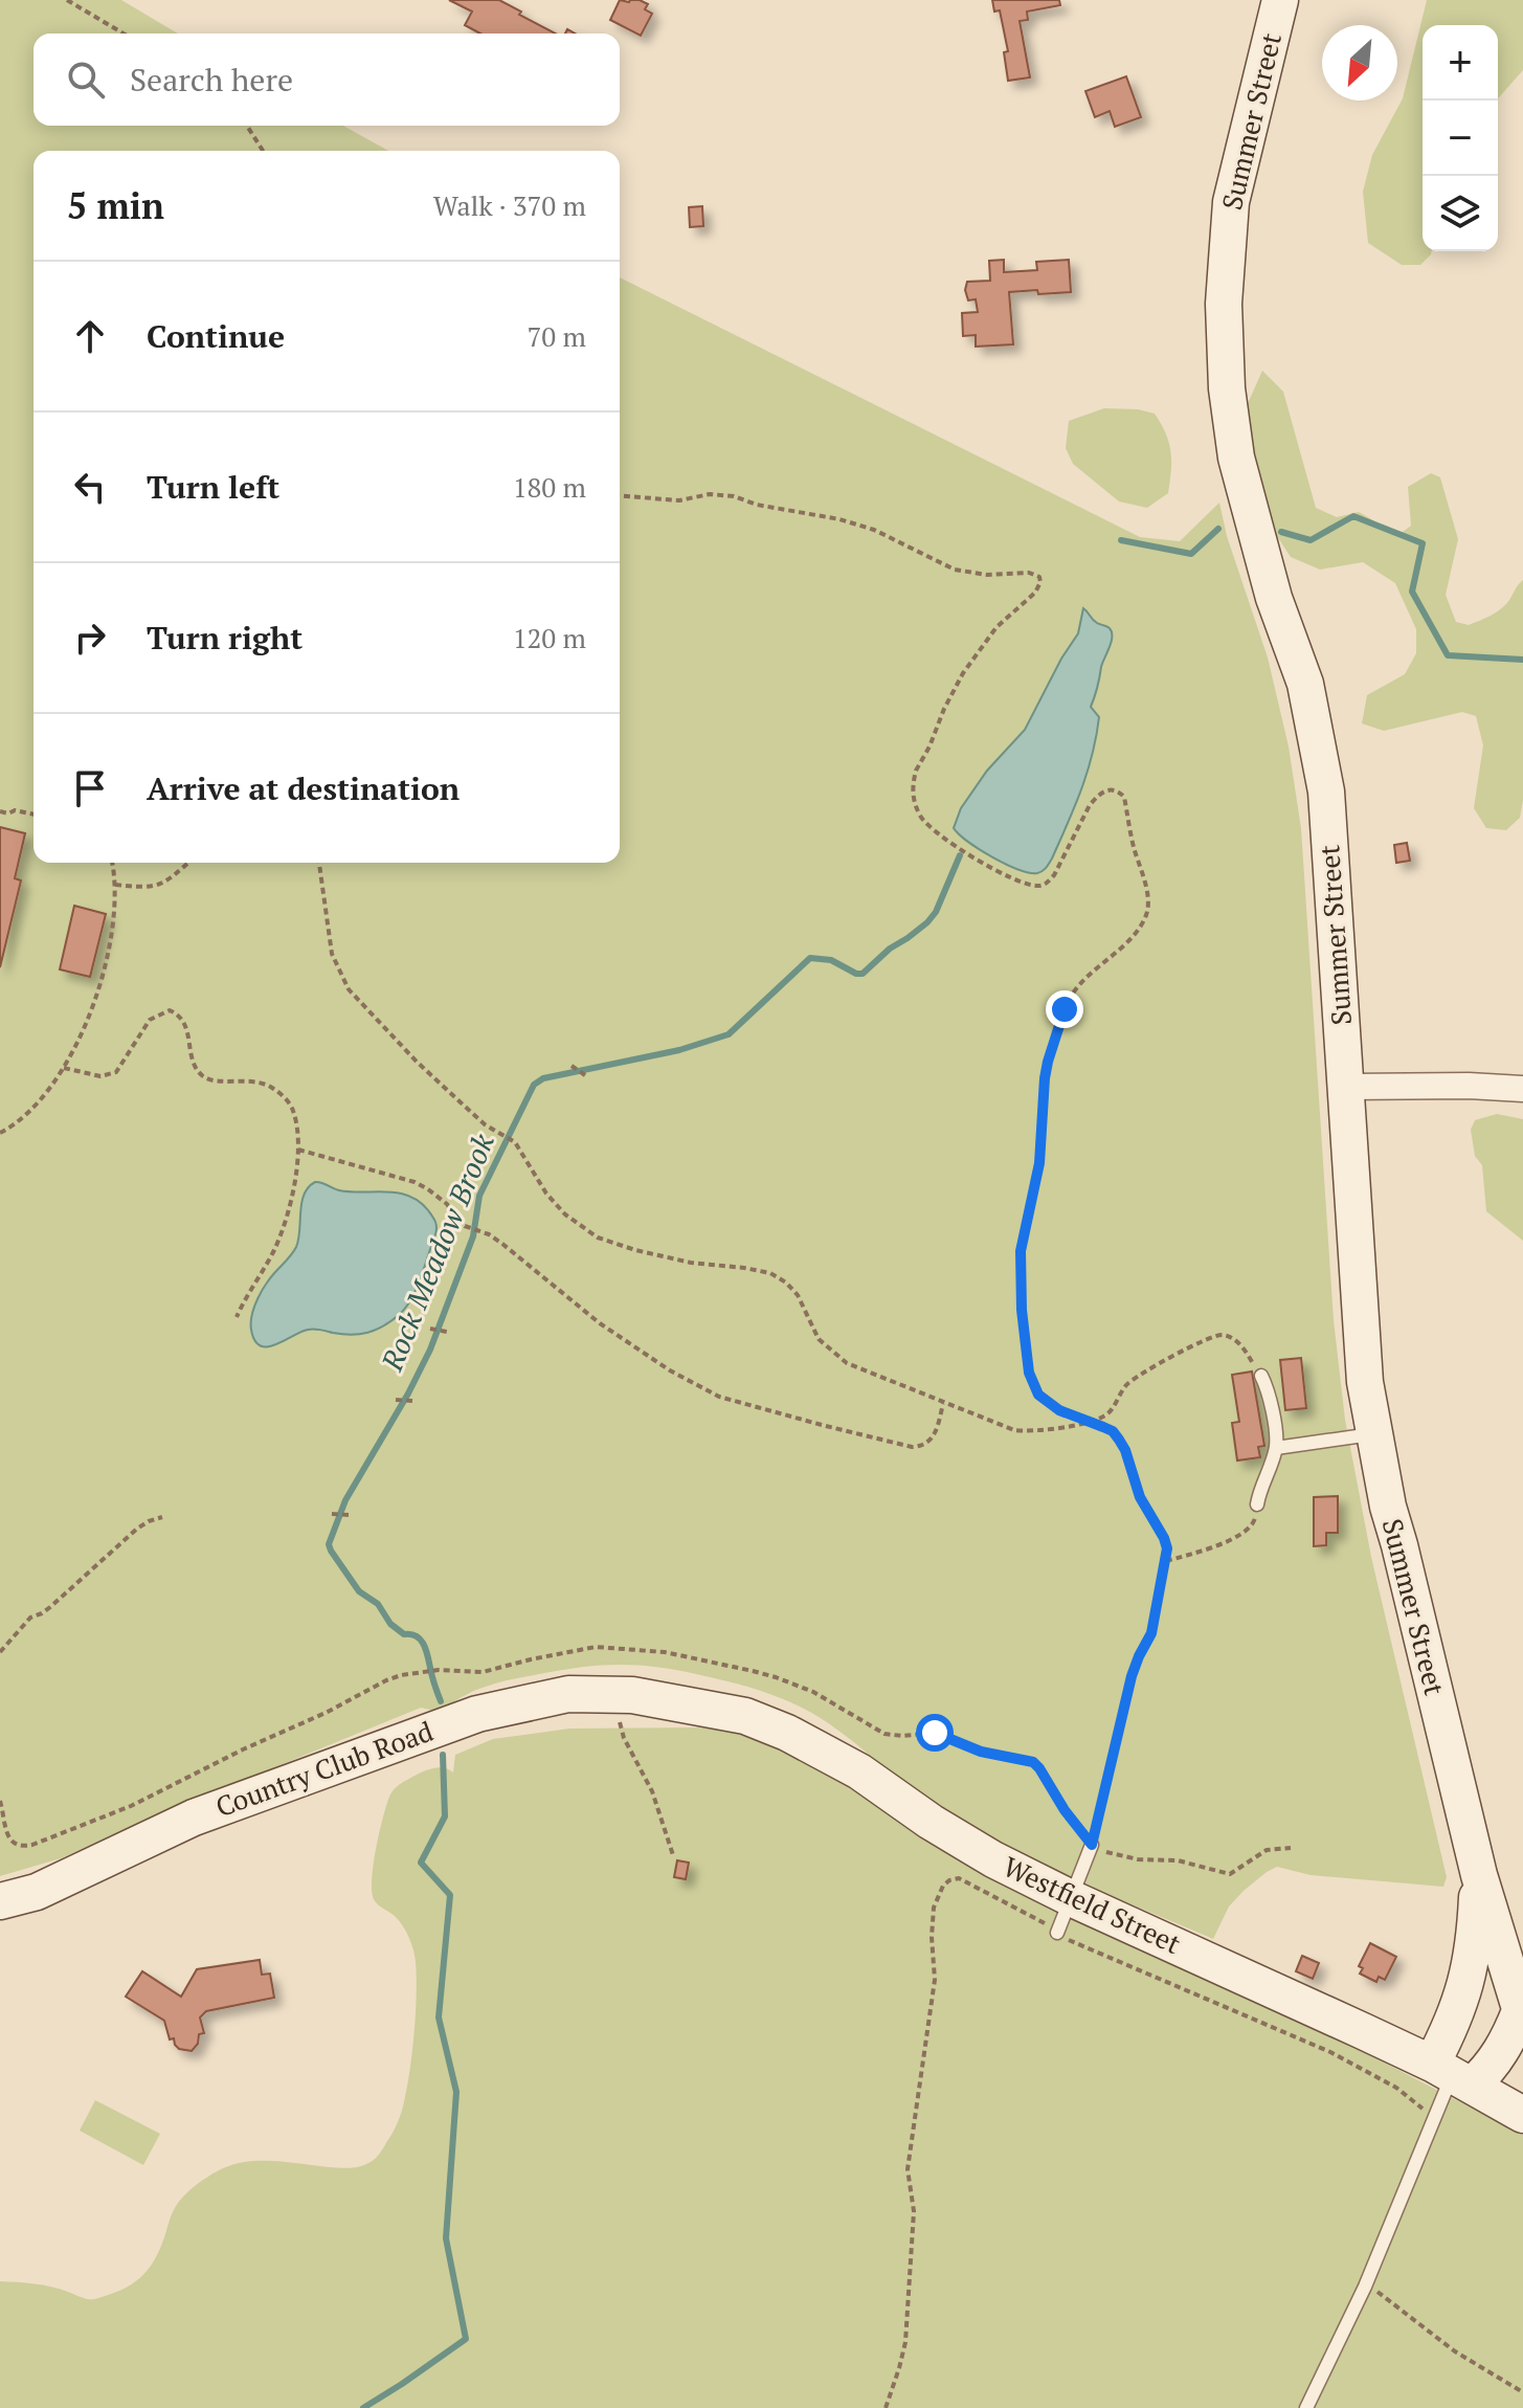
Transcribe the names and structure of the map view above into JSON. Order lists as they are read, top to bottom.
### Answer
{
  "streets": {
    "main road": ["Summer Street", "Country Club Road", "Westfield Street"]
  },
  "crossings": [
    ["Summer Street", "Westfield Street"],
    ["Country Club Road", "Westfield Street"]
  ],
  "water": ["Rock Meadow Brook"],
  "north": "bottom left",
  "page": {
    "map_buttons": ["+", "−"],
    "search": "Search here",
    "heading": ["5 min", "Walk · 370 m"],
    "list": [
      ["Continue", "70 m"],
      ["Turn left", "180 m"],
      ["Turn right", "120 m"],
      "Arrive at destination"
    ]
  }
}
